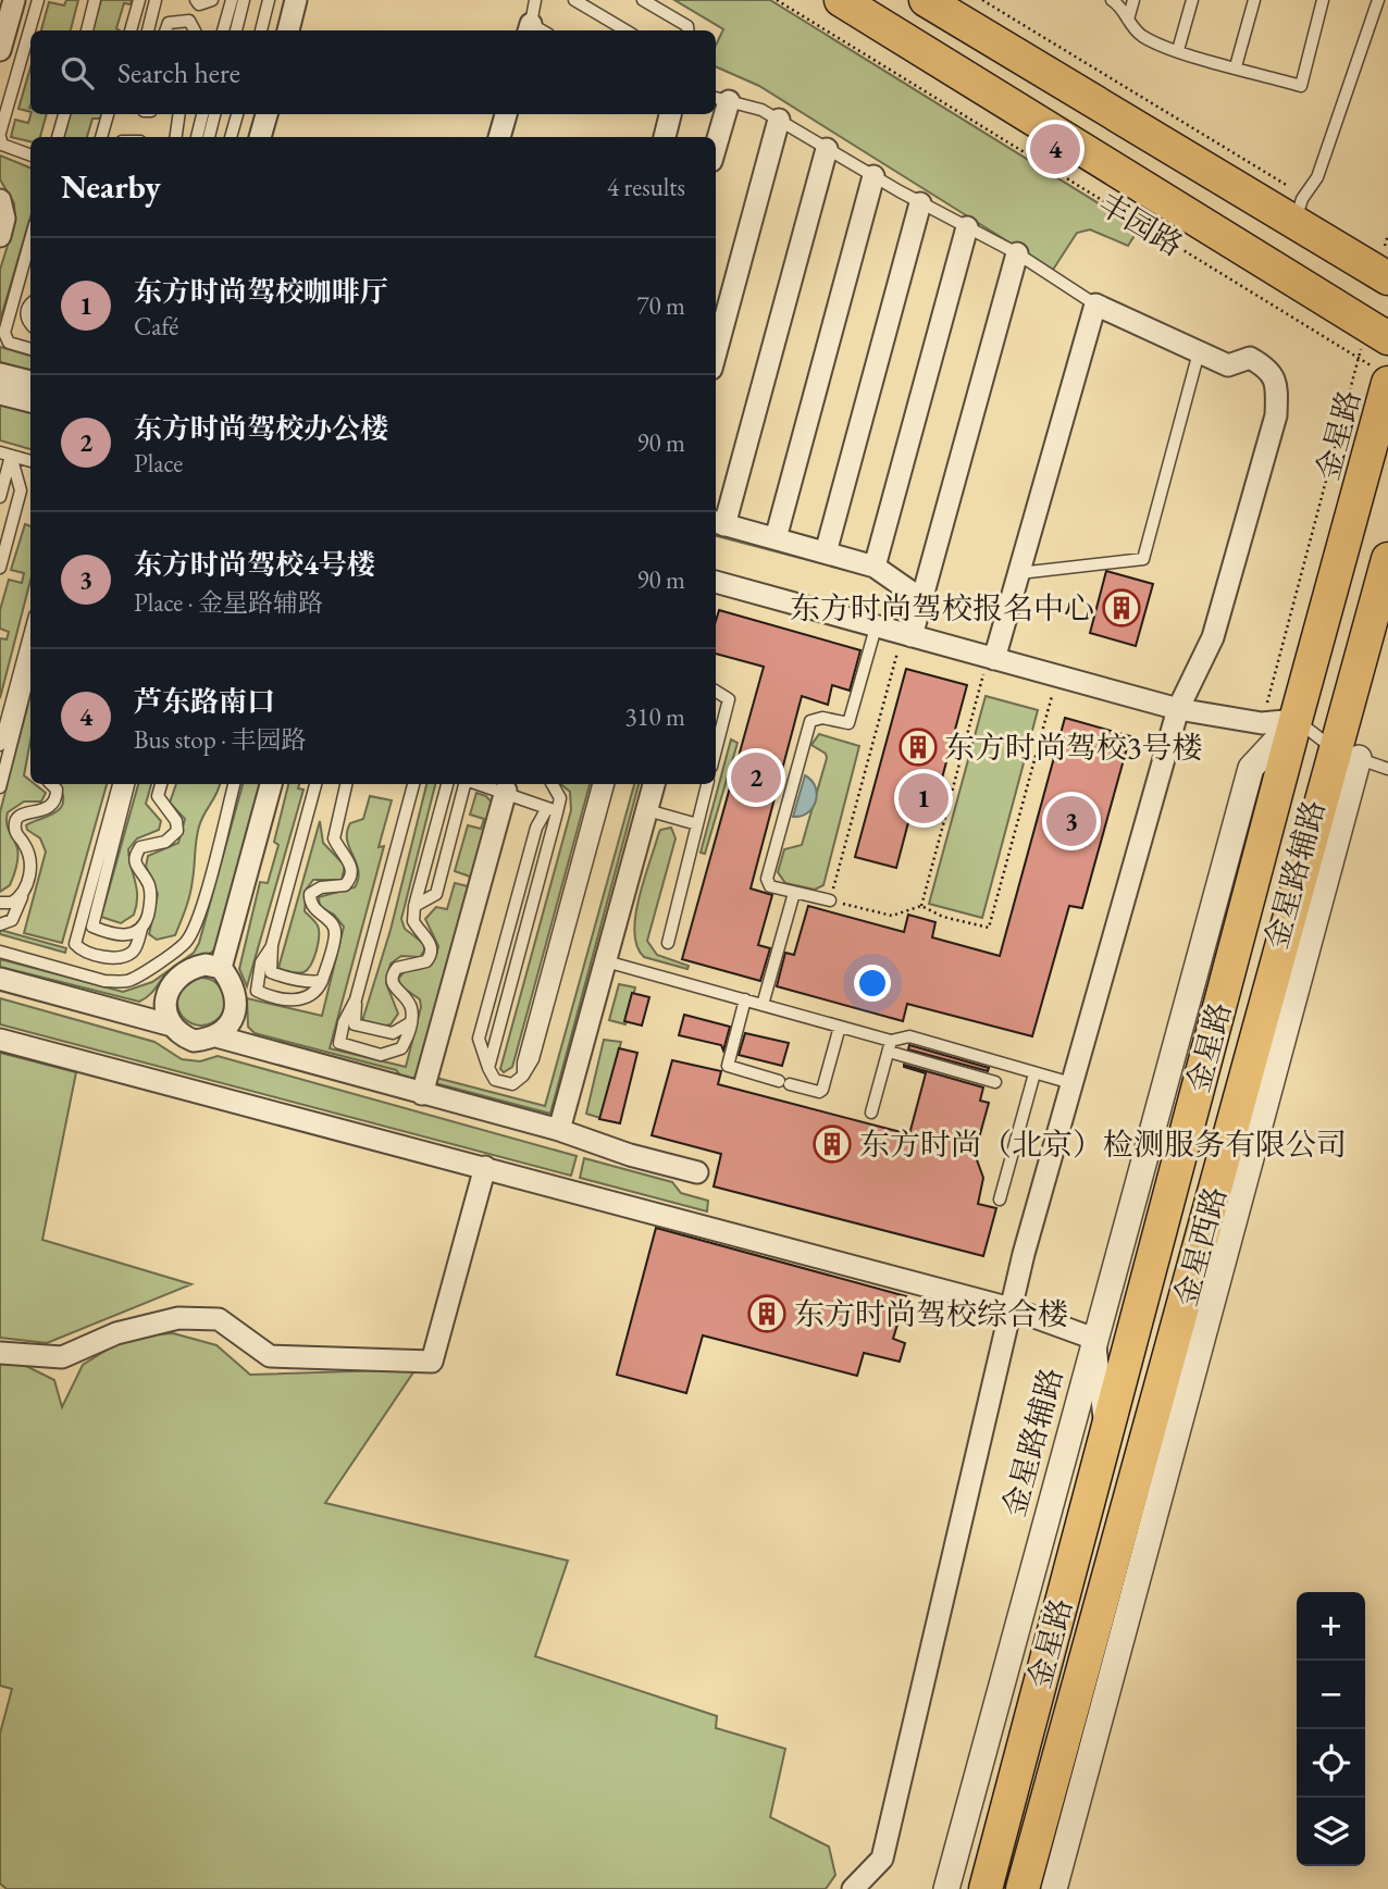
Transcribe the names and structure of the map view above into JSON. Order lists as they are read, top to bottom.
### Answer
{
  "streets": {
    "main road": ["丰园路", "金星路", "金星西路"],
    "street": ["金星路辅路"]
  },
  "crossings": [
    ["丰园路", "金星路"],
    ["金星路", "金星路辅路"],
    ["金星路辅路", "金星西路"]
  ],
  "places": {
    "building": [
      "东方时尚驾校报名中心",
      "东方时尚驾校3号楼",
      "东方时尚（北京）检测服务有限公司",
      "东方时尚驾校综合楼"
    ]
  },
  "page": {
    "search": "Search here",
    "pins": [
      "4",
      "2",
      "1",
      "3"
    ],
    "heading": ["Nearby", "4 results"],
    "list": [
      {
        "mark": "1",
        "name": "东方时尚驾校咖啡厅",
        "note": "Café",
        "value": "70 m"
      },
      {
        "mark": "2",
        "name": "东方时尚驾校办公楼",
        "note": "Place",
        "value": "90 m"
      },
      {
        "mark": "3",
        "name": "东方时尚驾校4号楼",
        "note": "Place · 金星路辅路",
        "value": "90 m"
      },
      {
        "mark": "4",
        "name": "芦东路南口",
        "note": "Bus stop · 丰园路",
        "value": "310 m"
      }
    ],
    "map_buttons": ["+", "−"]
  }
}
